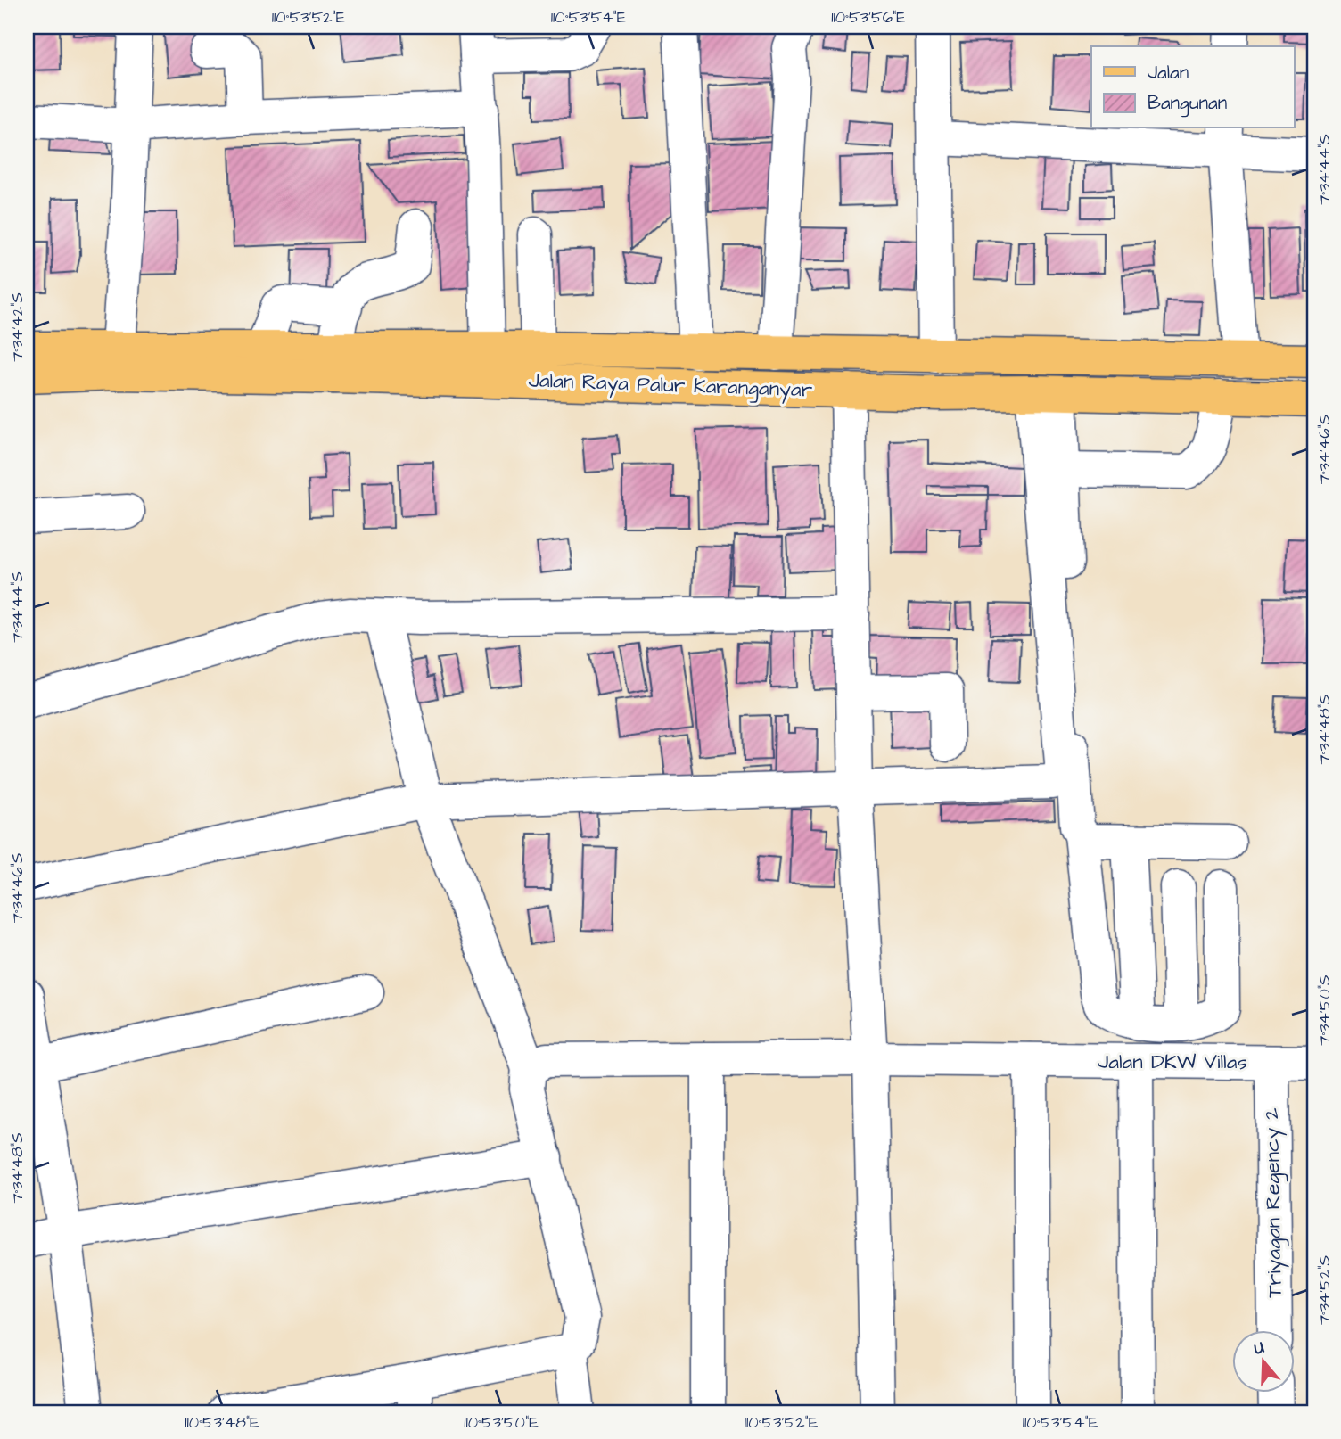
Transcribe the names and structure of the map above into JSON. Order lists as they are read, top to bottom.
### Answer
{
  "streets": {
    "main road": ["Jalan Raya Palur Karanganyar"],
    "street": ["Jalan DKW Villas", "Triyagan Regency 2"]
  },
  "crossings": [
    ["Jalan DKW Villas", "Triyagan Regency 2"]
  ],
  "legend": ["Jalan", "Bangunan"],
  "north": "top",
  "coordinates": [
    "110°53'52\"E",
    "110°53'54\"E",
    "110°53'56\"E",
    "7°34'44\"S",
    "7°34'42\"S",
    "7°34'46\"S",
    "7°34'48\"S",
    "7°34'50\"S",
    "7°34'52\"S",
    "110°53'48\"E",
    "110°53'50\"E"
  ]
}
